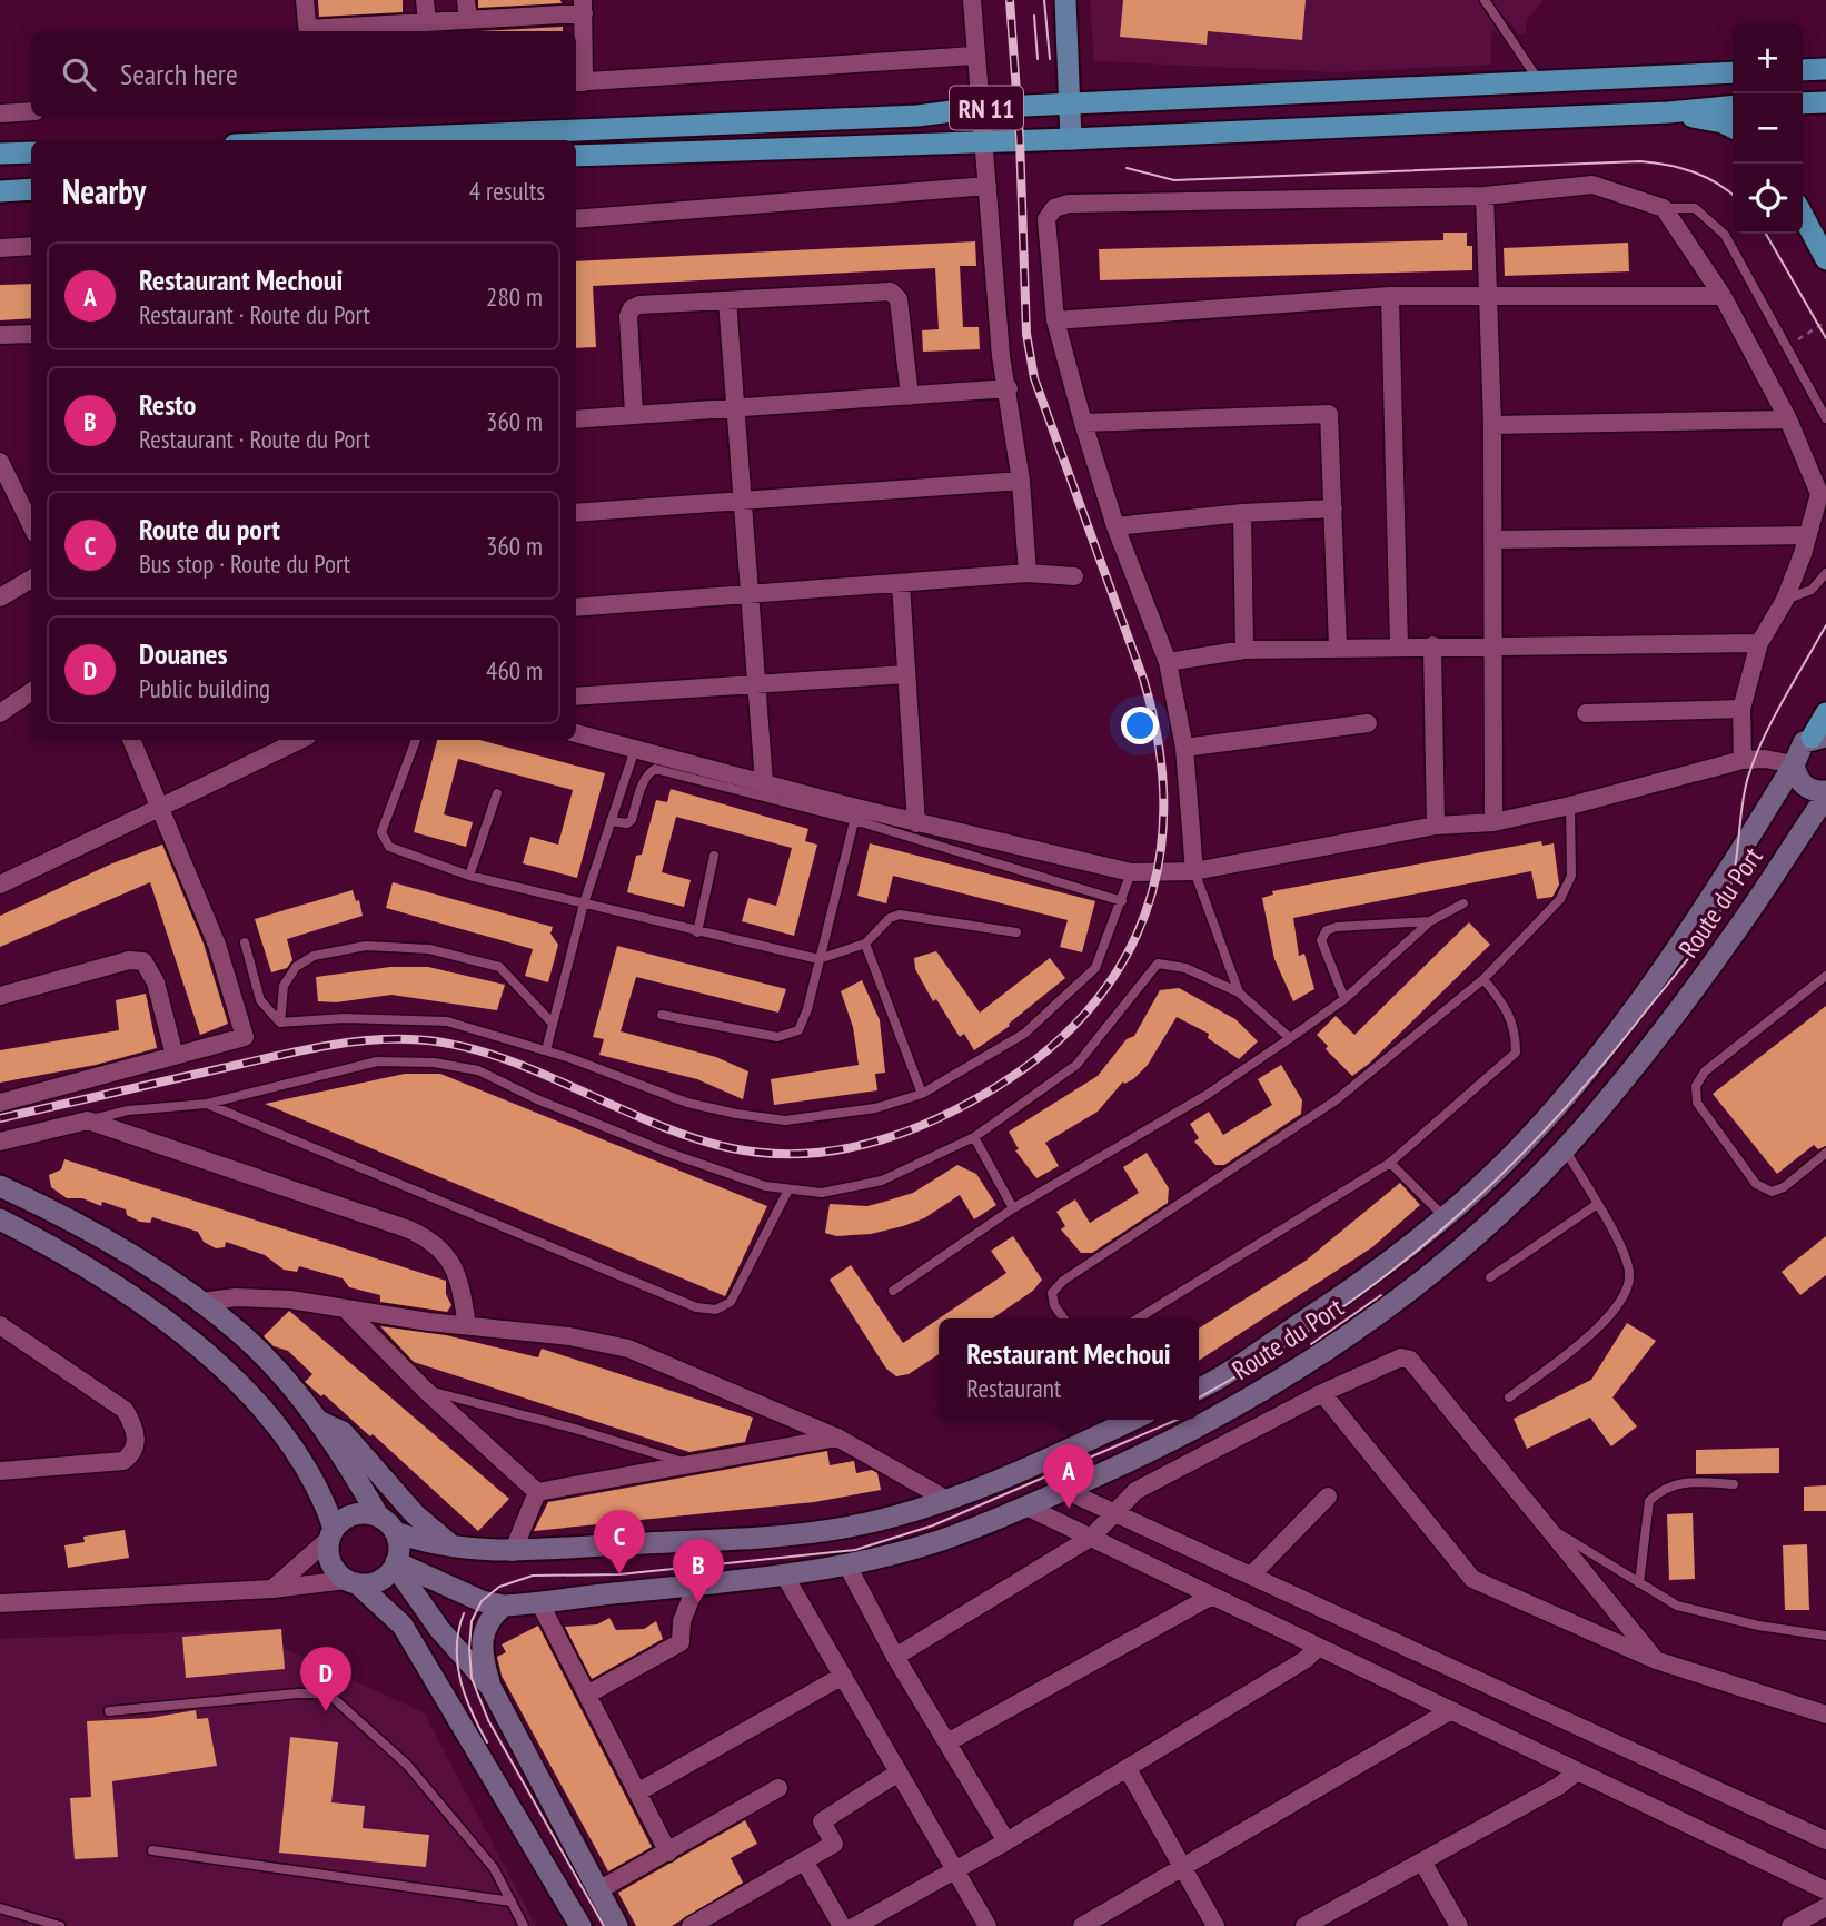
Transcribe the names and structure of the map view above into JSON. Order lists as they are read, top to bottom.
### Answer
{
  "streets": {
    "highway": ["RN 11"],
    "main road": ["Route du Port"]
  },
  "page": {
    "map_buttons": ["+", "−"],
    "search": "Search here",
    "heading": ["Nearby", "4 results"],
    "list": [
      {
        "mark": "A",
        "name": "Restaurant Mechoui",
        "note": "Restaurant · Route du Port",
        "value": "280 m"
      },
      {
        "mark": "B",
        "name": "Resto",
        "note": "Restaurant · Route du Port",
        "value": "360 m"
      },
      {
        "mark": "C",
        "name": "Route du port",
        "note": "Bus stop · Route du Port",
        "value": "360 m"
      },
      {
        "mark": "D",
        "name": "Douanes",
        "note": "Public building",
        "value": "460 m"
      }
    ],
    "popup": ["Restaurant Mechoui", "Restaurant"],
    "pins": [
      "A",
      "C",
      "B",
      "D"
    ]
  }
}
